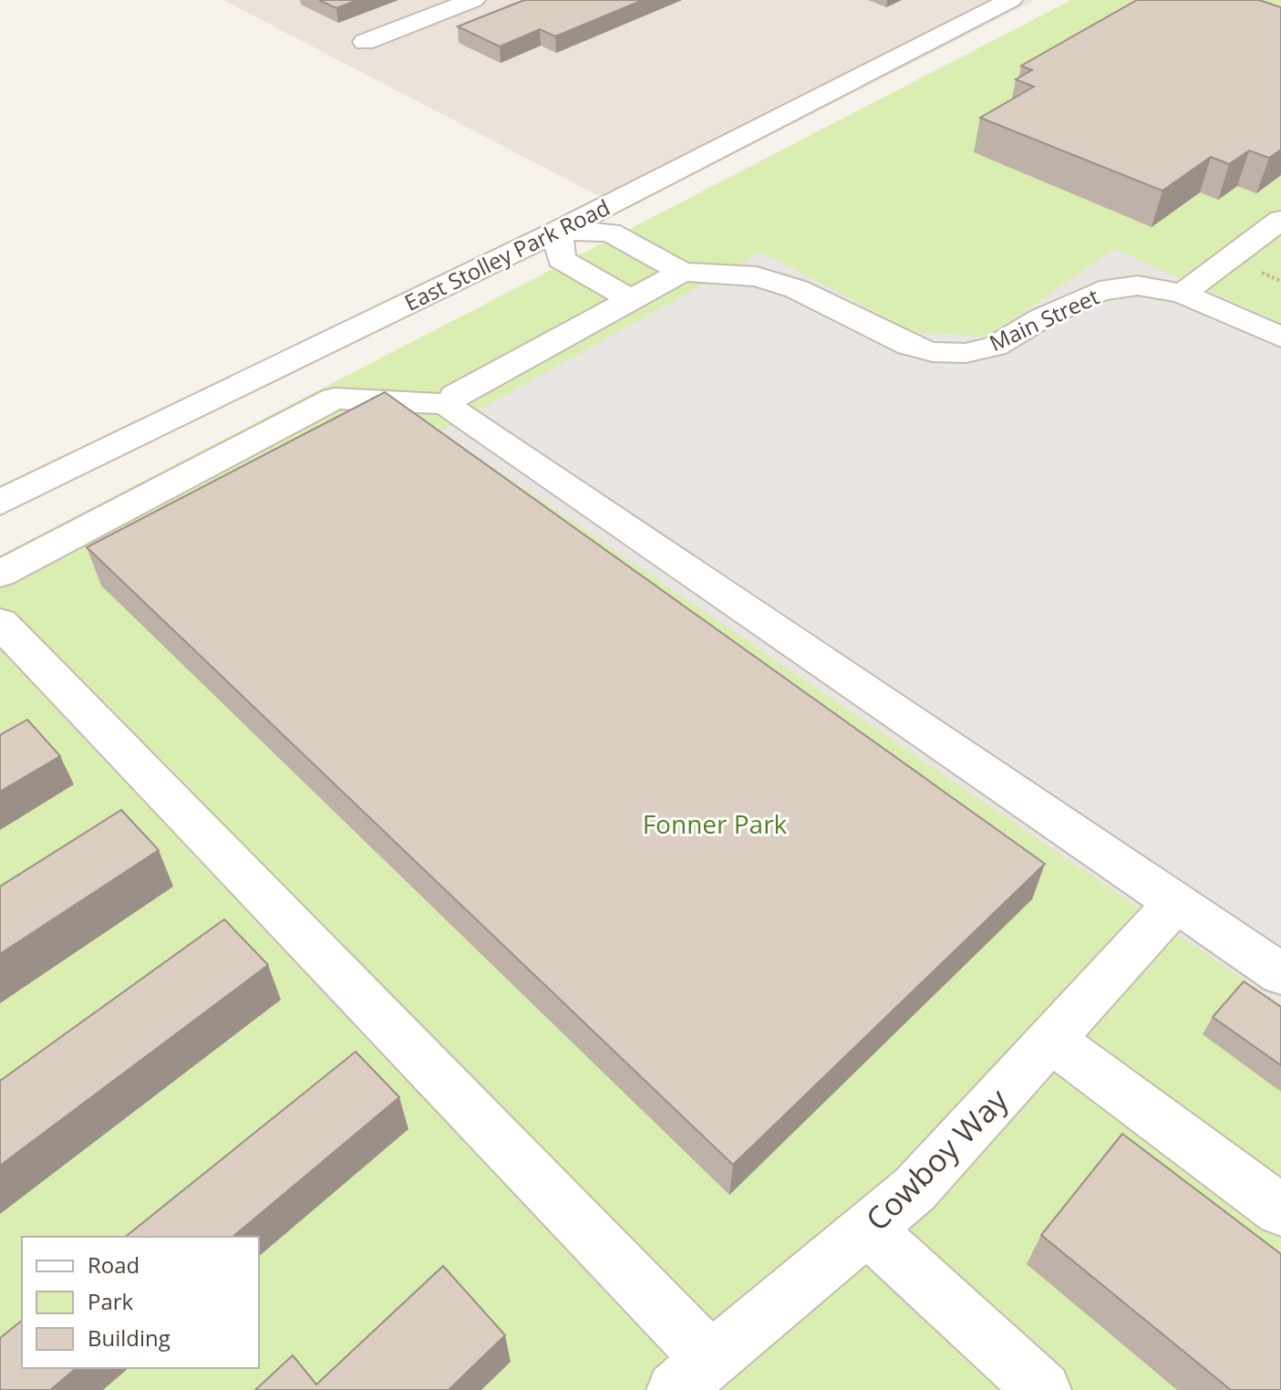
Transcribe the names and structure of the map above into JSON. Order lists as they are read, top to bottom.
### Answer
{
  "streets": {
    "street": ["East Stolley Park Road", "Main Street", "Cowboy Way"]
  },
  "parks": ["Fonner Park"],
  "legend": ["Road", "Park", "Building"]
}
